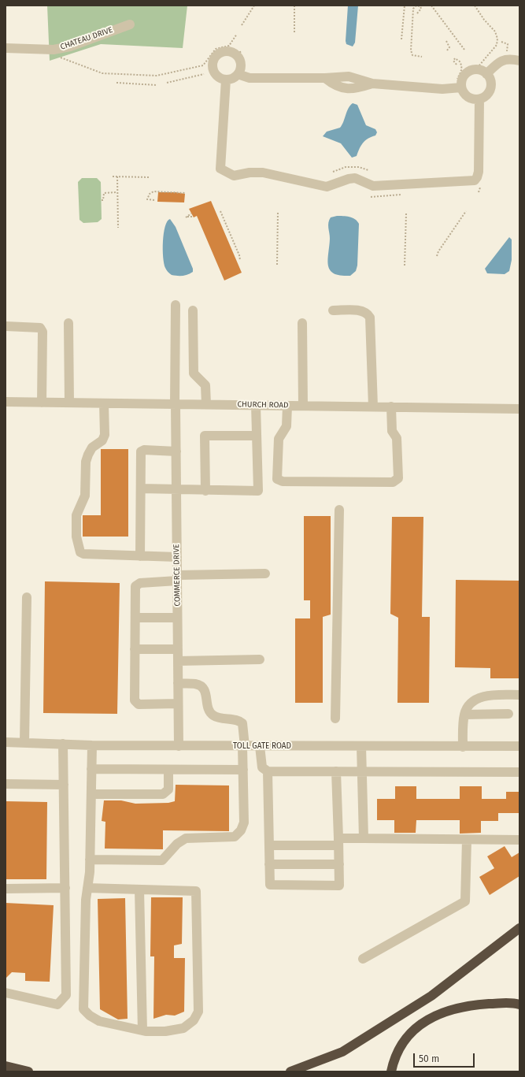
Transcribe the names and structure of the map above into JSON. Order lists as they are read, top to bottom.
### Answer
{
  "streets": {
    "street": [
      "CHATEAU DRIVE",
      "CHURCH ROAD",
      "COMMERCE DRIVE",
      "TOLL GATE ROAD"
    ]
  },
  "crossings": [
    ["CHURCH ROAD", "COMMERCE DRIVE"],
    ["COMMERCE DRIVE", "TOLL GATE ROAD"]
  ],
  "scale_bar": "50 m"
}
